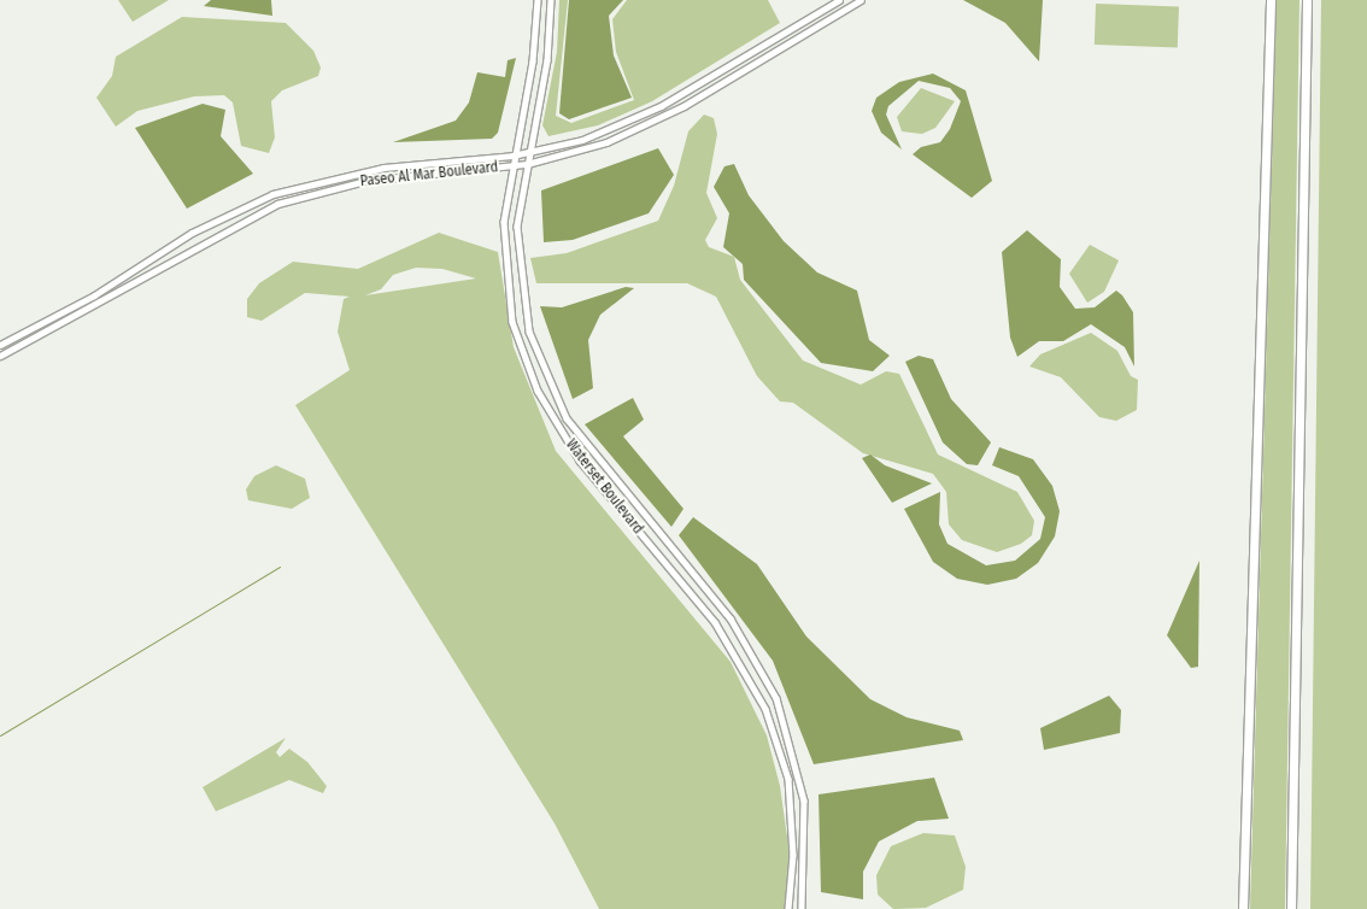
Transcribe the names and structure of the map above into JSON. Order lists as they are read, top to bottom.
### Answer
{
  "streets": {
    "main road": ["Paseo Al Mar Boulevard"],
    "street": ["Waterset Boulevard"]
  },
  "crossings": [
    ["Paseo Al Mar Boulevard", "Waterset Boulevard"]
  ]
}
